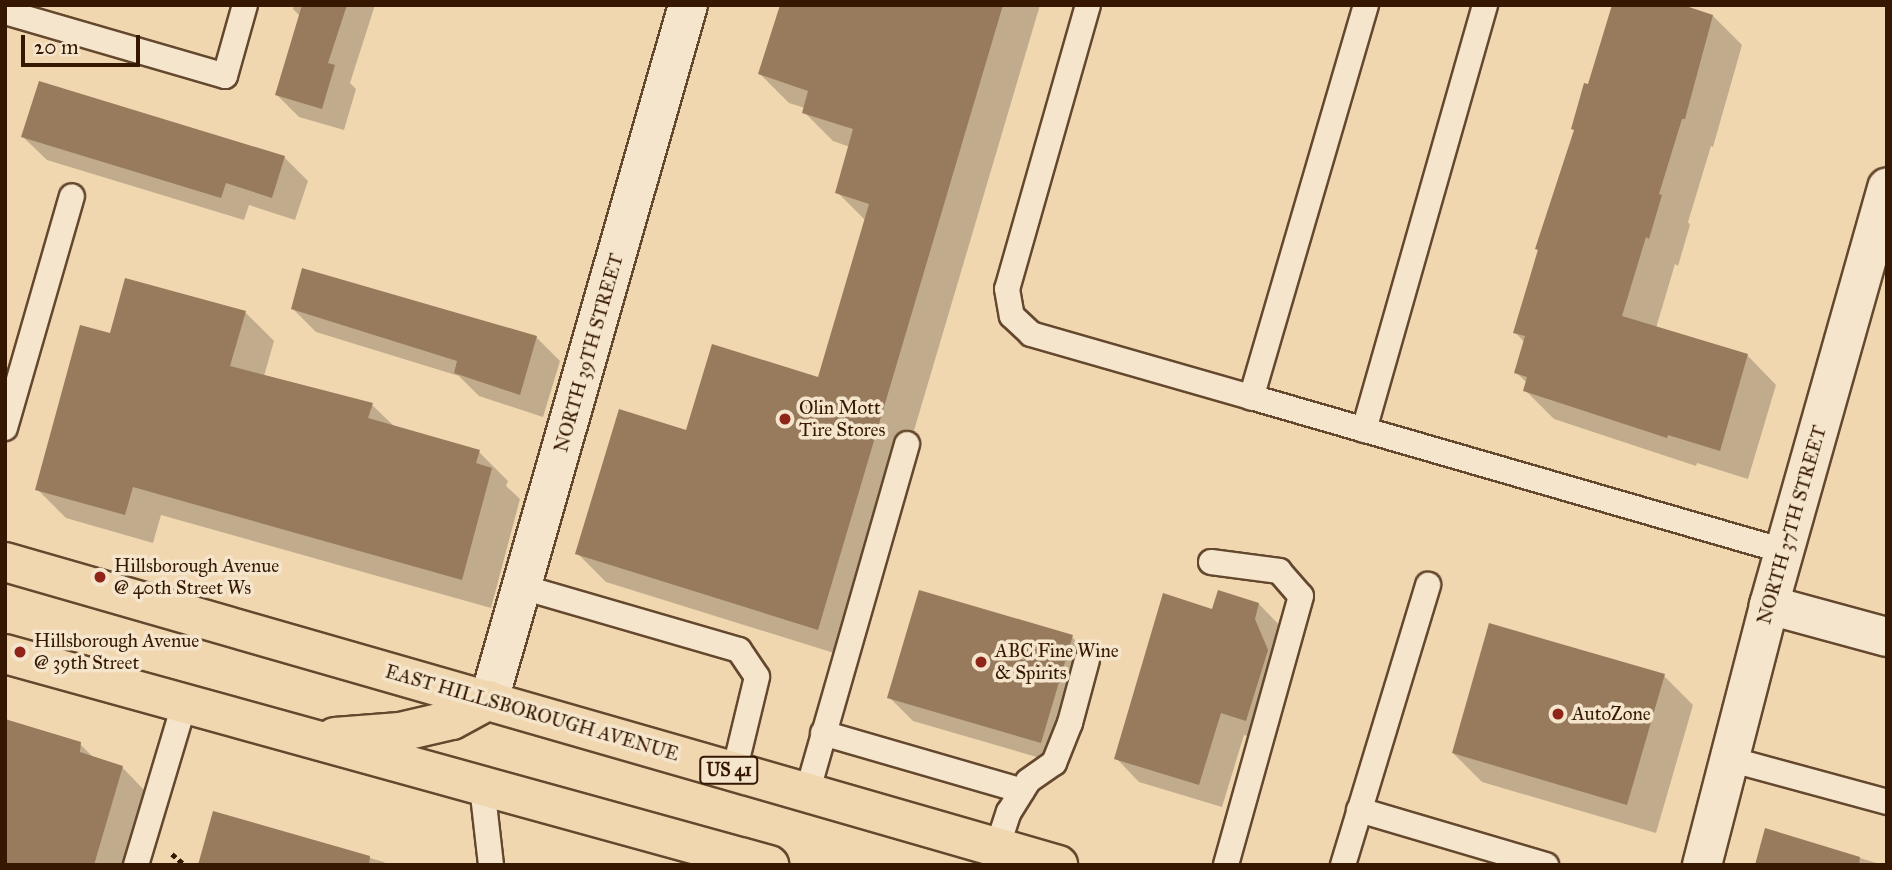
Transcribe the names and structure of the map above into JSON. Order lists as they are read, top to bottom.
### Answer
{
  "streets": {
    "main road": ["EAST HILLSBOROUGH AVENUE", "US 41"],
    "street": ["NORTH 39TH STREET", "NORTH 37TH STREET"]
  },
  "crossings": [
    ["NORTH 39TH STREET", "EAST HILLSBOROUGH AVENUE"]
  ],
  "places": [
    "Olin Mott Tire Stores",
    "Hillsborough Avenue @ 40th Street Ws",
    "Hillsborough Avenue @ 39th Street",
    "ABC Fine Wine & Spirits",
    "AutoZone"
  ],
  "scale_bar": "20 m"
}
